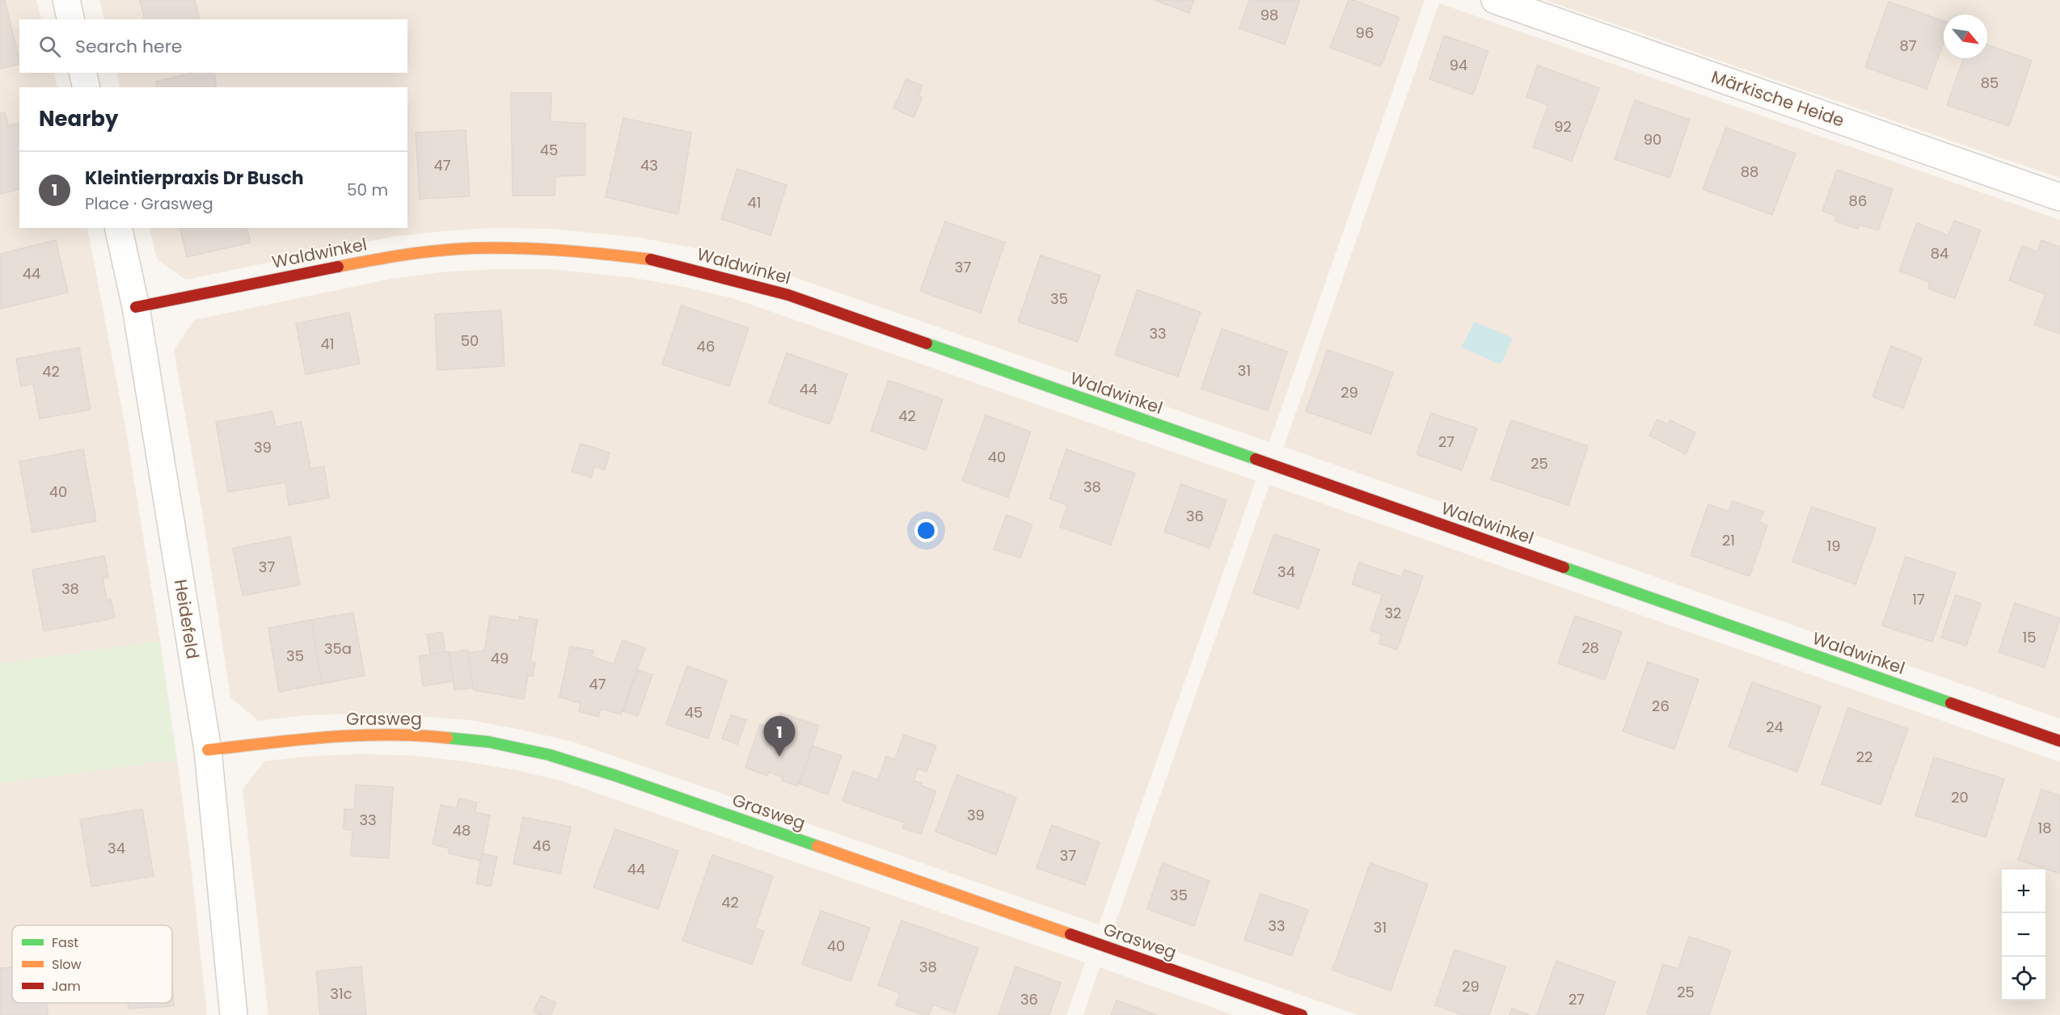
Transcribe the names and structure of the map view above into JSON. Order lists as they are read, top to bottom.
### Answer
{
  "streets": {
    "street": [
      "Märkische Heide",
      "Waldwinkel",
      "Heidefeld",
      "Grasweg"
    ]
  },
  "crossings": [
    ["Waldwinkel", "Heidefeld"],
    ["Heidefeld", "Grasweg"]
  ],
  "house_numbers": [
    "98",
    "96",
    "87",
    "94",
    "85",
    "92",
    "90",
    "45",
    "47",
    "43",
    "88",
    "86",
    "41",
    "84",
    "37",
    "44",
    "35",
    "33",
    "50",
    "41",
    "46",
    "31",
    "42",
    "44",
    "29",
    "42",
    "27",
    "39",
    "40",
    "25",
    "38",
    "40",
    "36",
    "21",
    "19",
    "37",
    "34",
    "38",
    "17",
    "32",
    "15",
    "28",
    "35a",
    "35",
    "49",
    "47",
    "26",
    "45",
    "24",
    "22",
    "20",
    "39",
    "33",
    "18",
    "48",
    "46",
    "34",
    "37",
    "44",
    "35",
    "42",
    "33",
    "31",
    "40",
    "38",
    "29",
    "25",
    "31c",
    "36",
    "27"
  ],
  "legend": ["Fast", "Slow", "Jam"],
  "north": "bottom right",
  "page": {
    "search": "Search here",
    "heading": "Nearby",
    "list": [
      {
        "mark": "1",
        "name": "Kleintierpraxis Dr Busch",
        "note": "Place · Grasweg",
        "value": "50 m"
      }
    ],
    "pins": "1",
    "map_buttons": ["+", "−"]
  }
}
